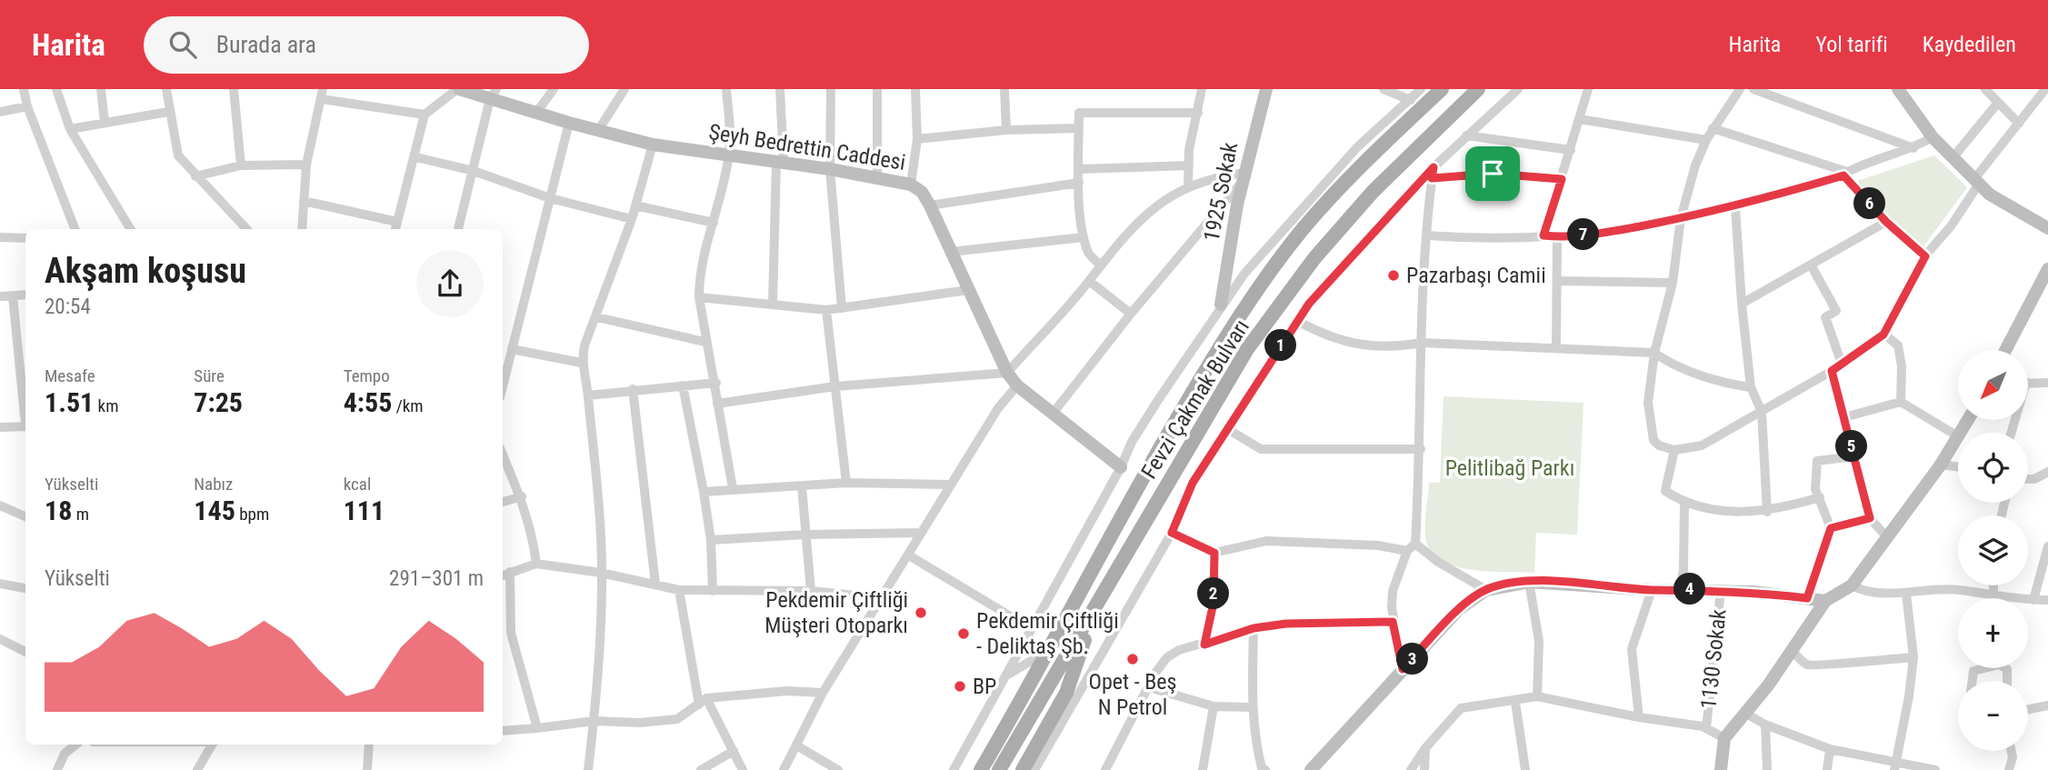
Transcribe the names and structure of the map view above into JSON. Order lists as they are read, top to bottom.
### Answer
{
  "streets": {
    "main road": ["Fevzi Çakmak Bulvarı"],
    "street": ["Şeyh Bedrettin Caddesi", "1925 Sokak", "1130 Sokak"]
  },
  "parks": ["Pelitlibağ Parkı"],
  "places": [
    "Pazarbaşı Camii",
    "Pekdemir Çiftliği Müşteri Otoparkı",
    "Pekdemir Çiftliği - Deliktaş Şb.",
    "Opet - Beş N Petrol",
    "BP"
  ],
  "north": "bottom left",
  "page": {
    "header": "Harita",
    "search": "Burada ara",
    "nav": ["Harita", "Yol tarifi", "Kaydedilen"],
    "pins": [
      "6",
      "7",
      "1",
      "5",
      "4",
      "2",
      "3"
    ],
    "heading": ["Akşam koşusu", "20:54"],
    "stats": [
      ["Mesafe", "1.51 km"],
      ["Süre", "7:25"],
      ["Tempo", "4:55 /km"],
      ["Yükselti", "18 m"],
      ["Nabız", "145 bpm"],
      ["kcal", "111"]
    ],
    "map_buttons": ["+", "−"],
    "chart": ["Yükselti", "291–301 m"]
  }
}
